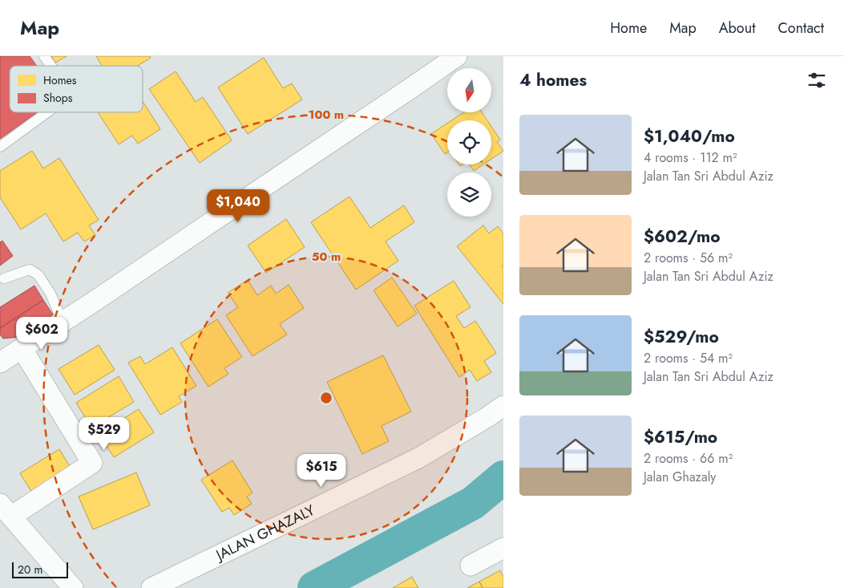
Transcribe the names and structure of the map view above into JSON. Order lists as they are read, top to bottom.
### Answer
{
  "streets": {
    "street": ["JALAN GHAZALY"]
  },
  "legend": ["Homes", "Shops"],
  "scale_bar": "20 m",
  "north": "bottom",
  "page": {
    "header": "Map",
    "nav": [
      "Home",
      "Map",
      "About",
      "Contact"
    ],
    "heading": "4 homes",
    "list": [
      {
        "name": "$1,040/mo",
        "note": "4 rooms · 112 m² · Jalan Tan Sri Abdul Aziz"
      },
      {
        "name": "$602/mo",
        "note": "2 rooms · 56 m² · Jalan Tan Sri Abdul Aziz"
      },
      {
        "name": "$529/mo",
        "note": "2 rooms · 54 m² · Jalan Tan Sri Abdul Aziz"
      },
      {
        "name": "$615/mo",
        "note": "2 rooms · 66 m² · Jalan Ghazaly"
      }
    ],
    "price": [
      "$1,040",
      "$602",
      "$529",
      "$615"
    ],
    "scale": "20 m"
  },
  "rings": ["100 m", "50 m"]
}
